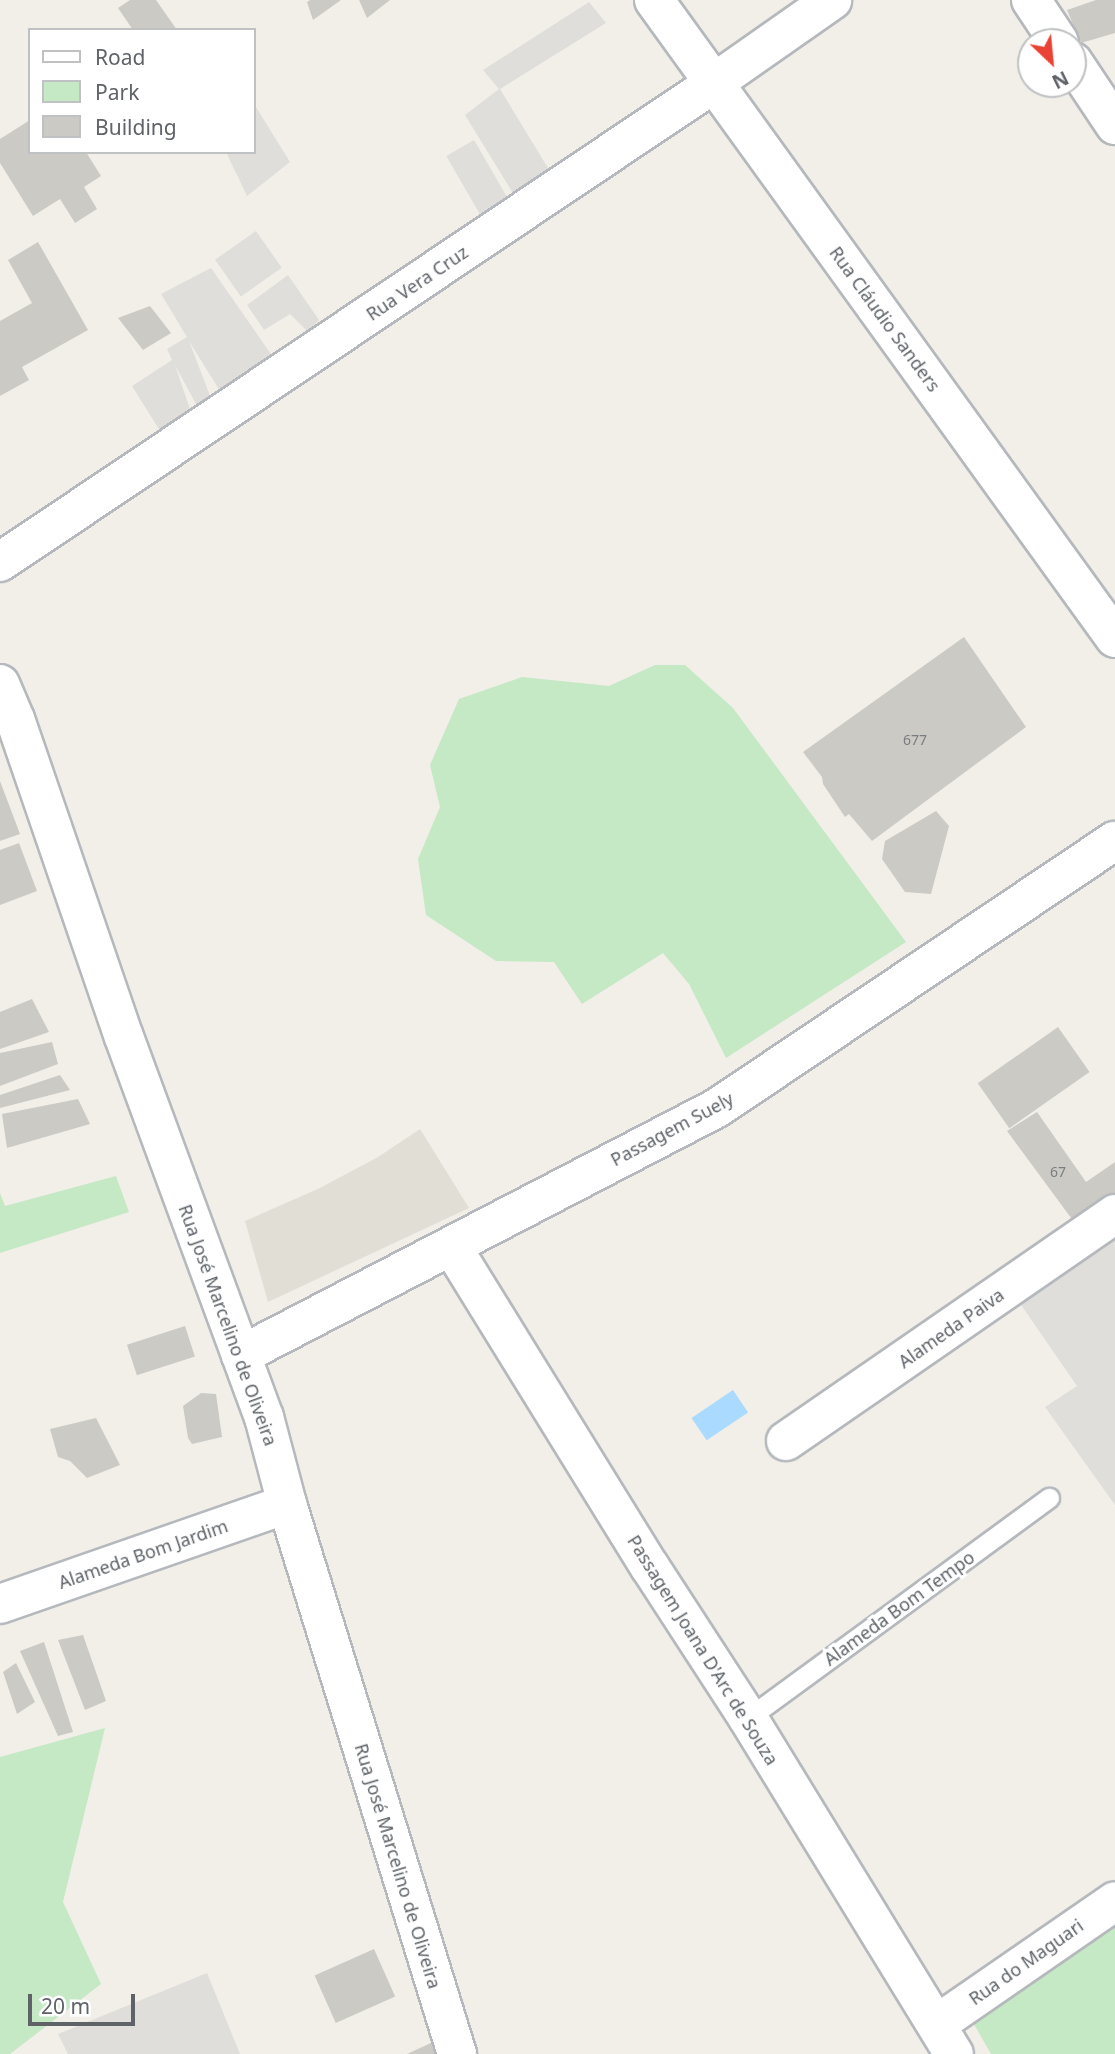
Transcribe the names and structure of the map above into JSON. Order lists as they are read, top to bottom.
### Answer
{
  "streets": {
    "street": [
      "Rua Vera Cruz",
      "Rua Cláudio Sanders",
      "Passagem Suely",
      "Rua José Marcelino de Oliveira",
      "Alameda Paiva",
      "Alameda Bom Jardim",
      "Passagem Joana D'Arc de Souza",
      "Rua do Maguari"
    ],
    "lane": ["Alameda Bom Tempo"]
  },
  "crossings": [
    ["Rua Vera Cruz", "Rua Cláudio Sanders"],
    ["Passagem Suely", "Rua José Marcelino de Oliveira"],
    ["Passagem Suely", "Passagem Joana D'Arc de Souza"],
    ["Rua José Marcelino de Oliveira", "Alameda Bom Jardim"],
    ["Alameda Bom Tempo", "Passagem Joana D'Arc de Souza"],
    ["Passagem Joana D'Arc de Souza", "Rua do Maguari"]
  ],
  "house_numbers": ["677", "67"],
  "legend": ["Road", "Park", "Building"],
  "scale_bar": "20 m",
  "north": "bottom right"
}
